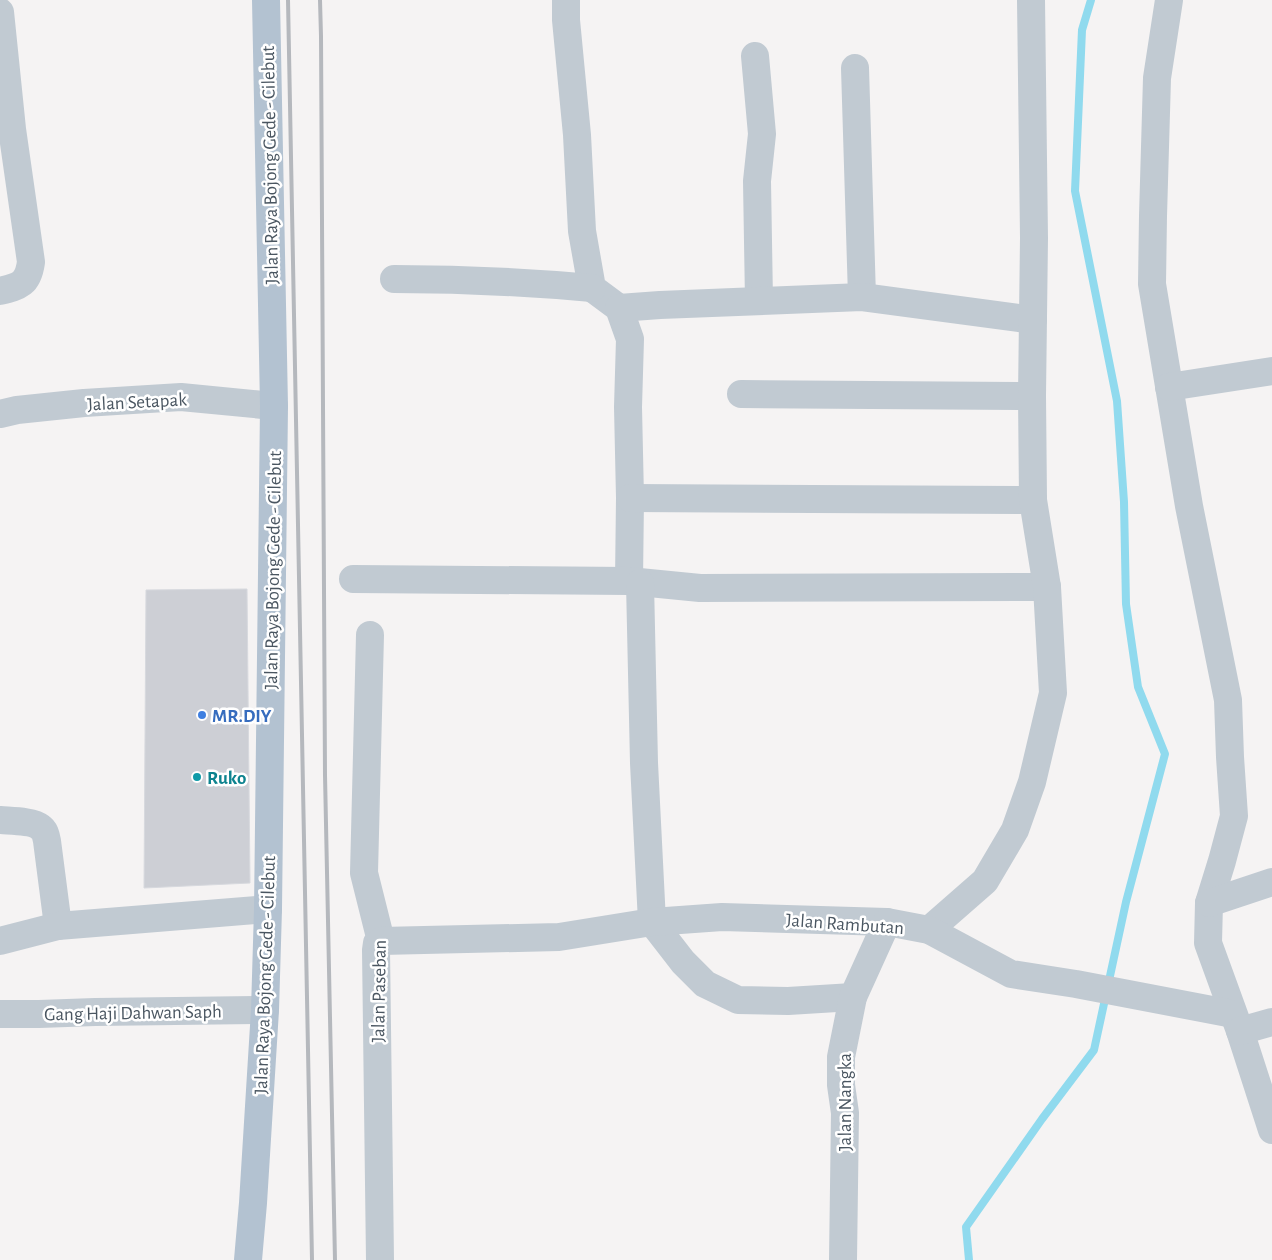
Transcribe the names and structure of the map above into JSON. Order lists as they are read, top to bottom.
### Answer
{
  "streets": {
    "main road": ["Jalan Raya Bojong Gede - Cilebut"],
    "street": [
      "Jalan Setapak",
      "Jalan Rambutan",
      "Jalan Paseban",
      "Gang Haji Dahwan Saph",
      "Jalan Nangka"
    ]
  },
  "crossings": [
    ["Jalan Raya Bojong Gede - Cilebut", "Jalan Setapak"],
    ["Jalan Raya Bojong Gede - Cilebut", "Gang Haji Dahwan Saph"],
    ["Jalan Rambutan", "Jalan Paseban"],
    ["Jalan Rambutan", "Jalan Nangka"]
  ],
  "places": ["MR.DIY", "Ruko"]
}
